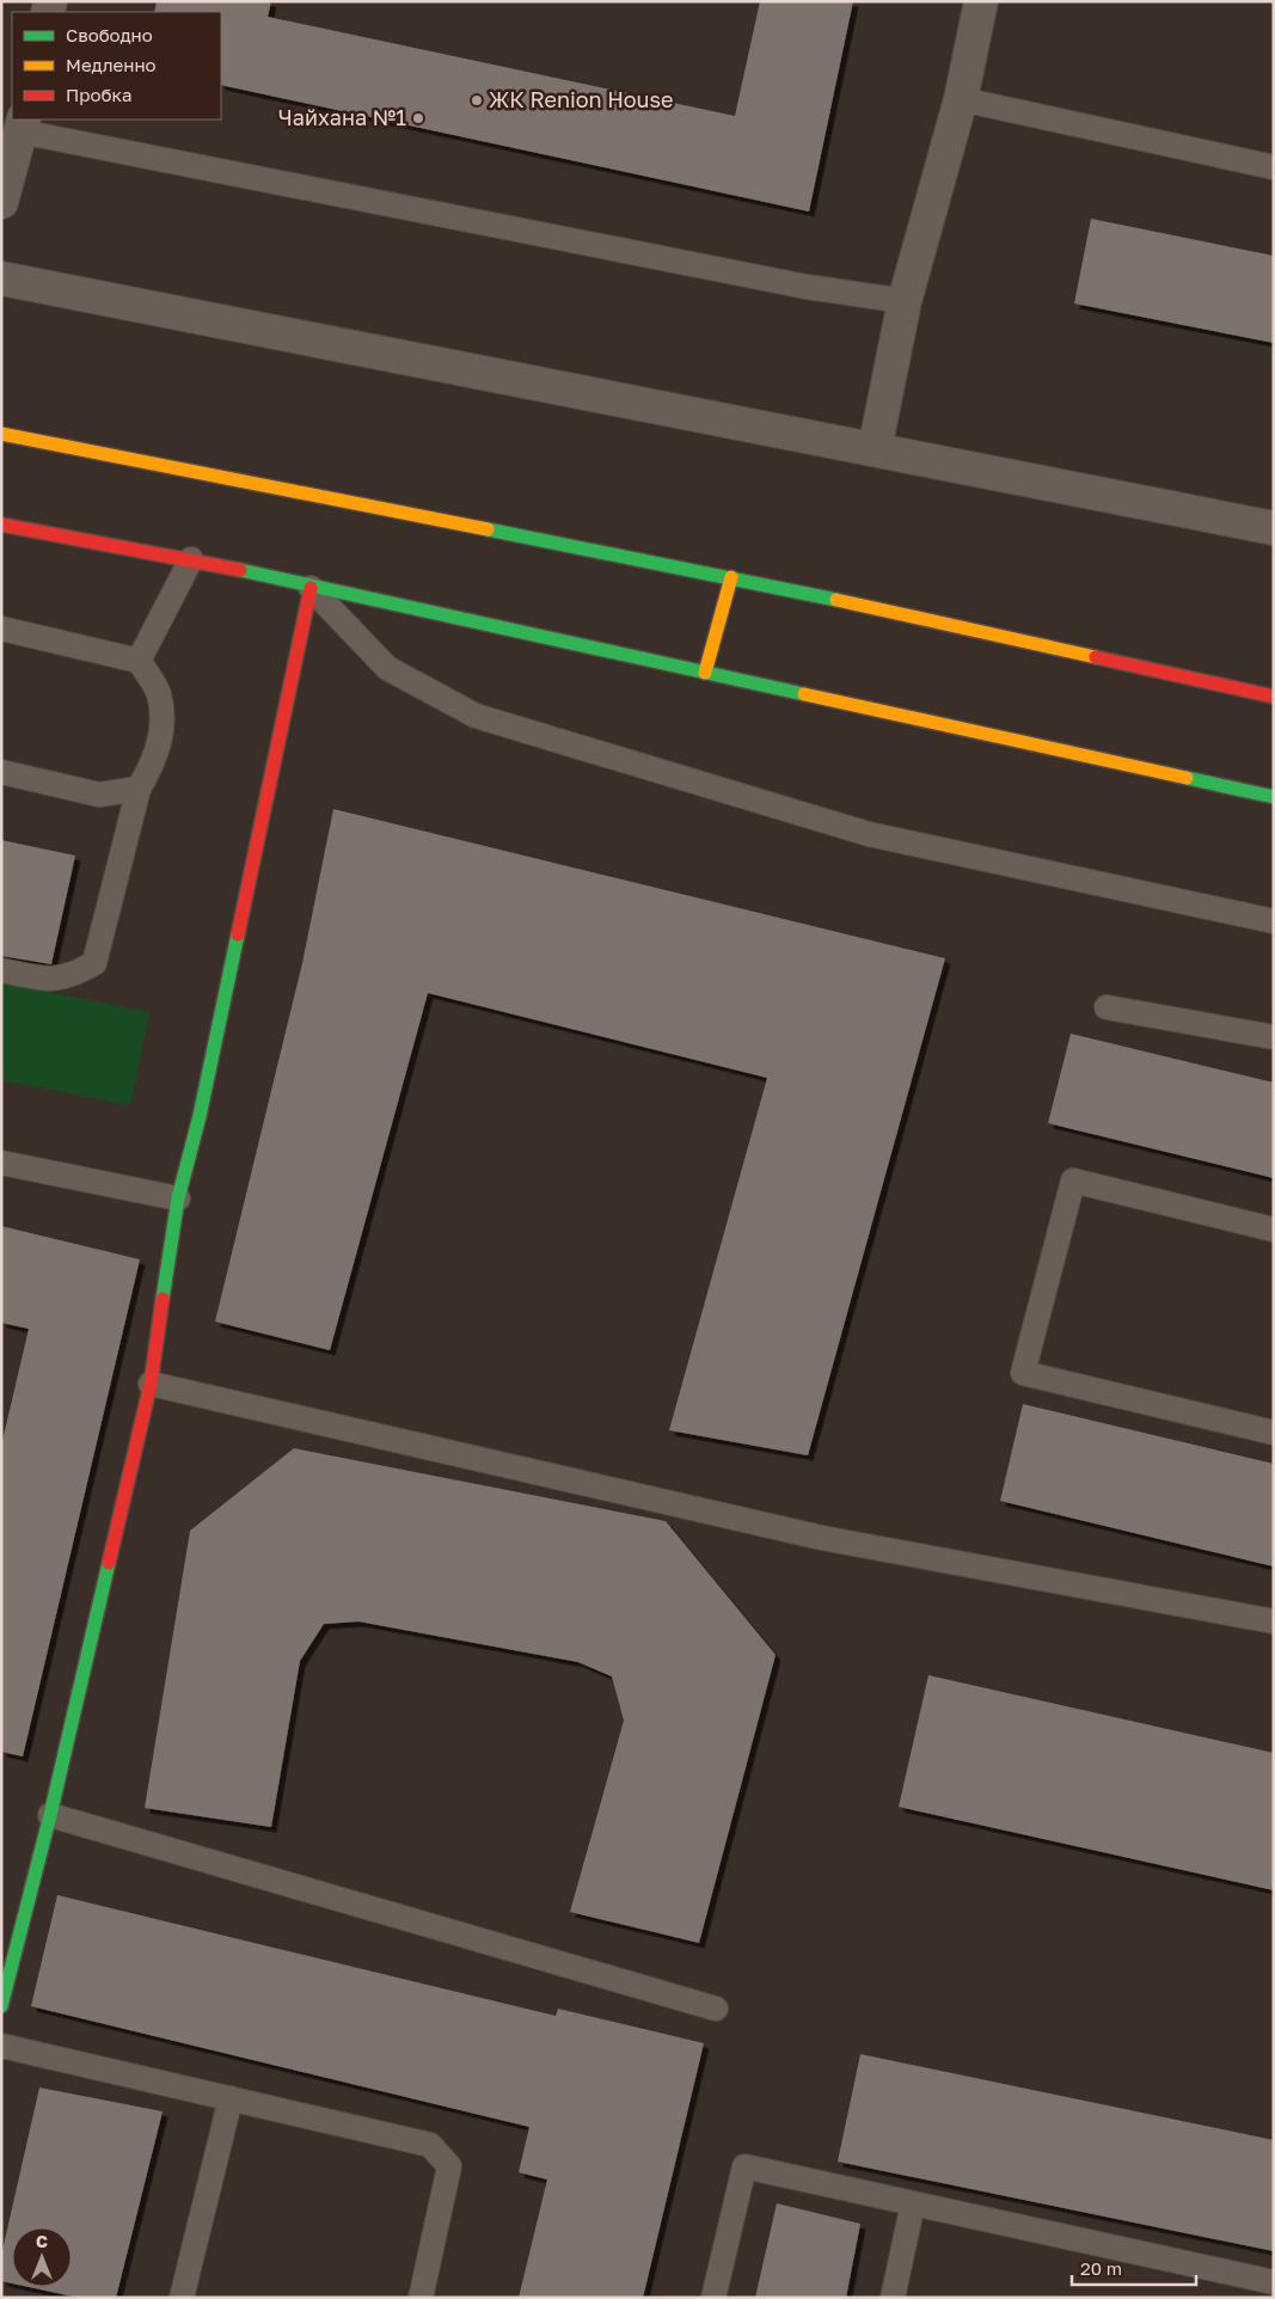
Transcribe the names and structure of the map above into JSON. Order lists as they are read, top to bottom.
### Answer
{
  "places": ["ЖК Renion House", "Чайхана №1"],
  "legend": ["Свободно", "Медленно", "Пробка"],
  "scale_bar": "20 m",
  "north": "top"
}
